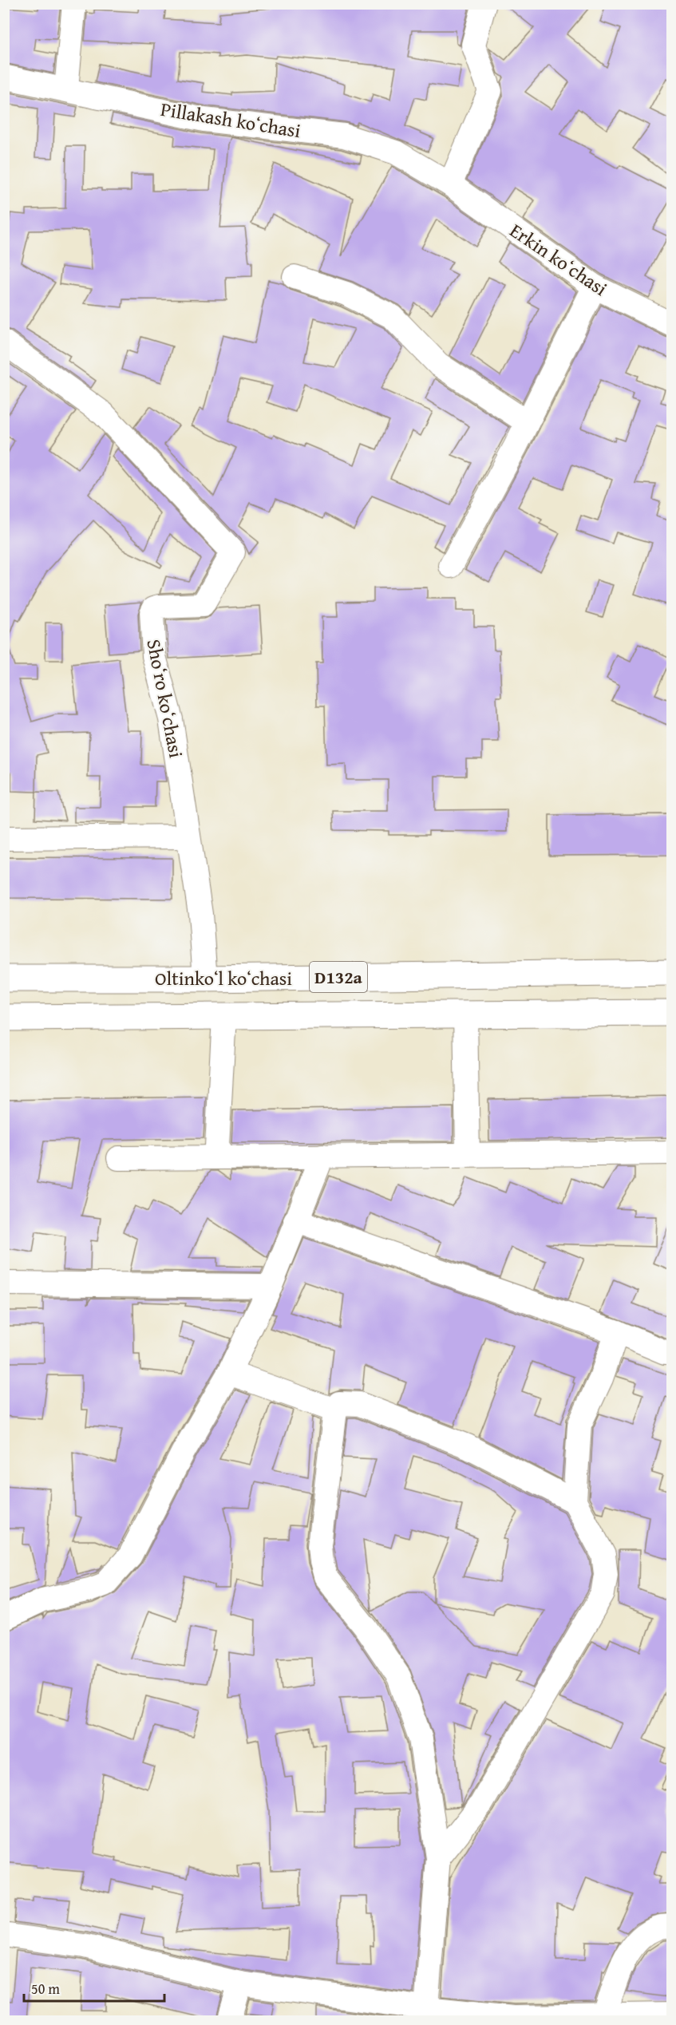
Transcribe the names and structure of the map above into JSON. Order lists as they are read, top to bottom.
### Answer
{
  "streets": {
    "main road": ["D132a", "Oltinkoʻl koʻchasi"],
    "street": ["Pillakash koʻchasi", "Erkin koʻchasi", "Shoʻro koʻchasi"]
  },
  "crossings": [
    ["Pillakash koʻchasi", "Erkin koʻchasi"],
    ["Shoʻro koʻchasi", "Oltinkoʻl koʻchasi"]
  ],
  "scale_bar": "50 m"
}
